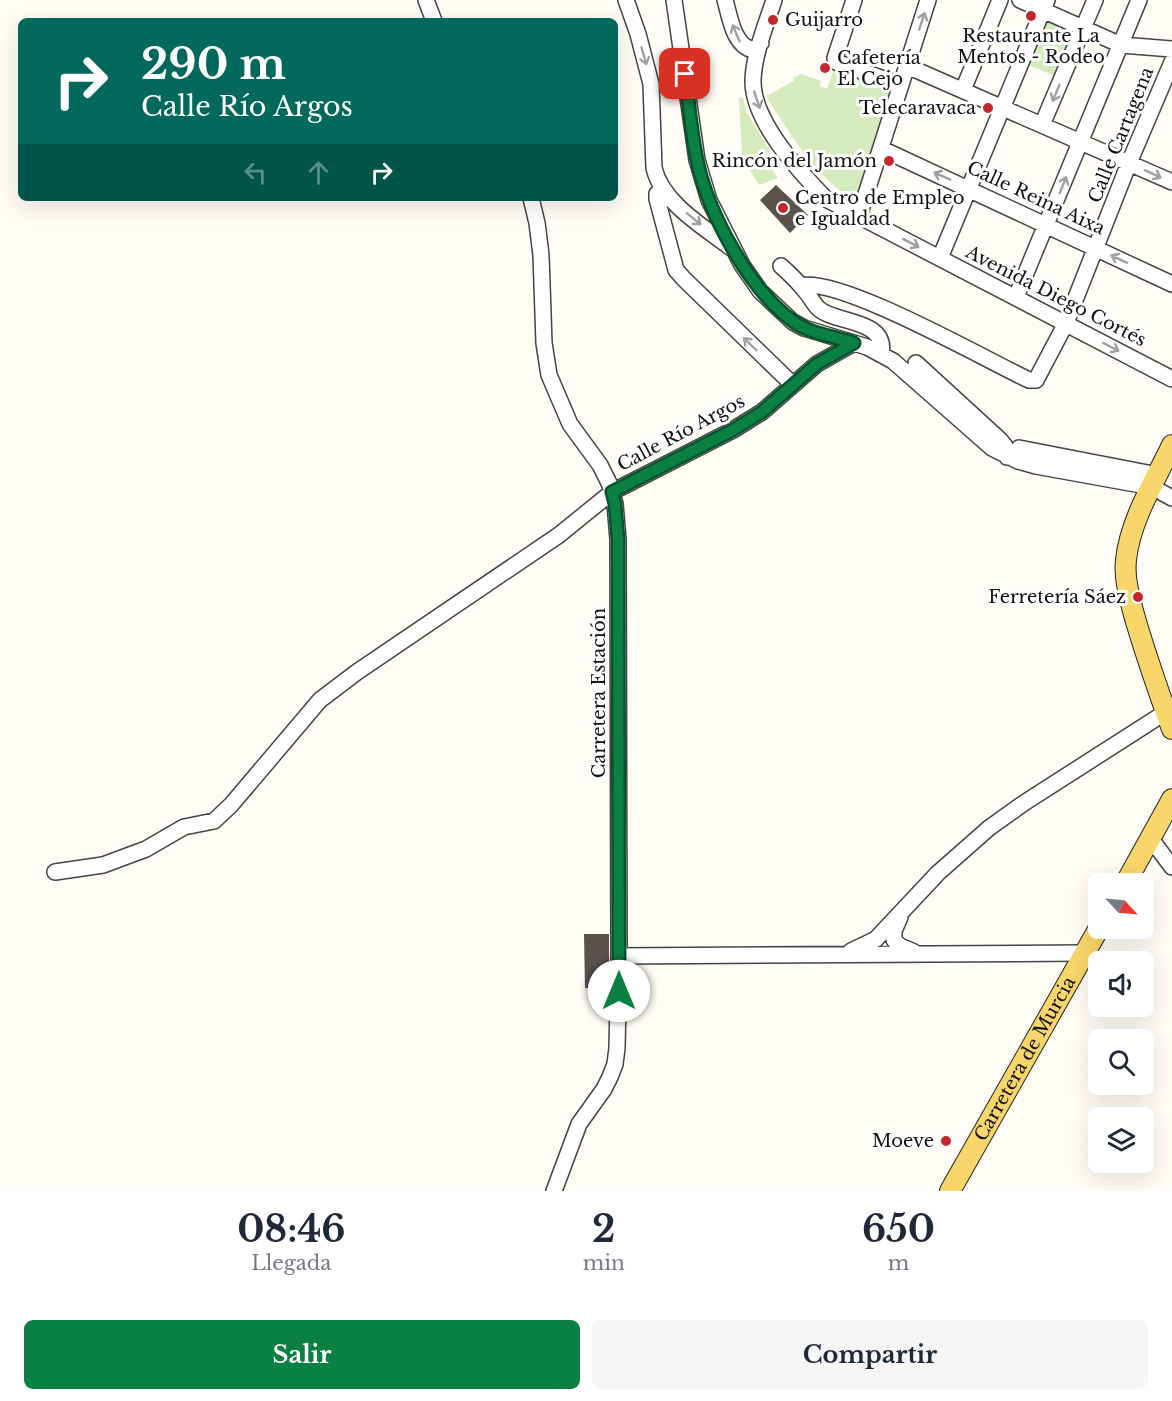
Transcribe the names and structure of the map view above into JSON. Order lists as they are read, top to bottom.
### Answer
{
  "streets": {
    "main road": ["Carretera de Murcia"],
    "street": [
      "Calle Cartagena",
      "Calle Reina Aixa",
      "Avenida Diego Cortés",
      "Calle Río Argos",
      "Carretera Estación"
    ]
  },
  "crossings": [
    ["Calle Cartagena", "Calle Reina Aixa"],
    ["Calle Cartagena", "Avenida Diego Cortés"],
    ["Calle Río Argos", "Carretera Estación"]
  ],
  "places": [
    "Restaurante La Mentos - Rodeo",
    "Guijarro",
    "Cafetería El Cejo",
    "Telecaravaca",
    "Rincón del Jamón",
    "Centro de Empleo e Igualdad",
    "Ferretería Sáez",
    "Moeve"
  ],
  "north": "bottom right",
  "page": {
    "turn": ["290 m", "Calle Río Argos"],
    "eta": [
      "08:46",
      "Llegada",
      "2",
      "min",
      "650",
      "m"
    ],
    "buttons": ["Salir", "Compartir"]
  }
}
